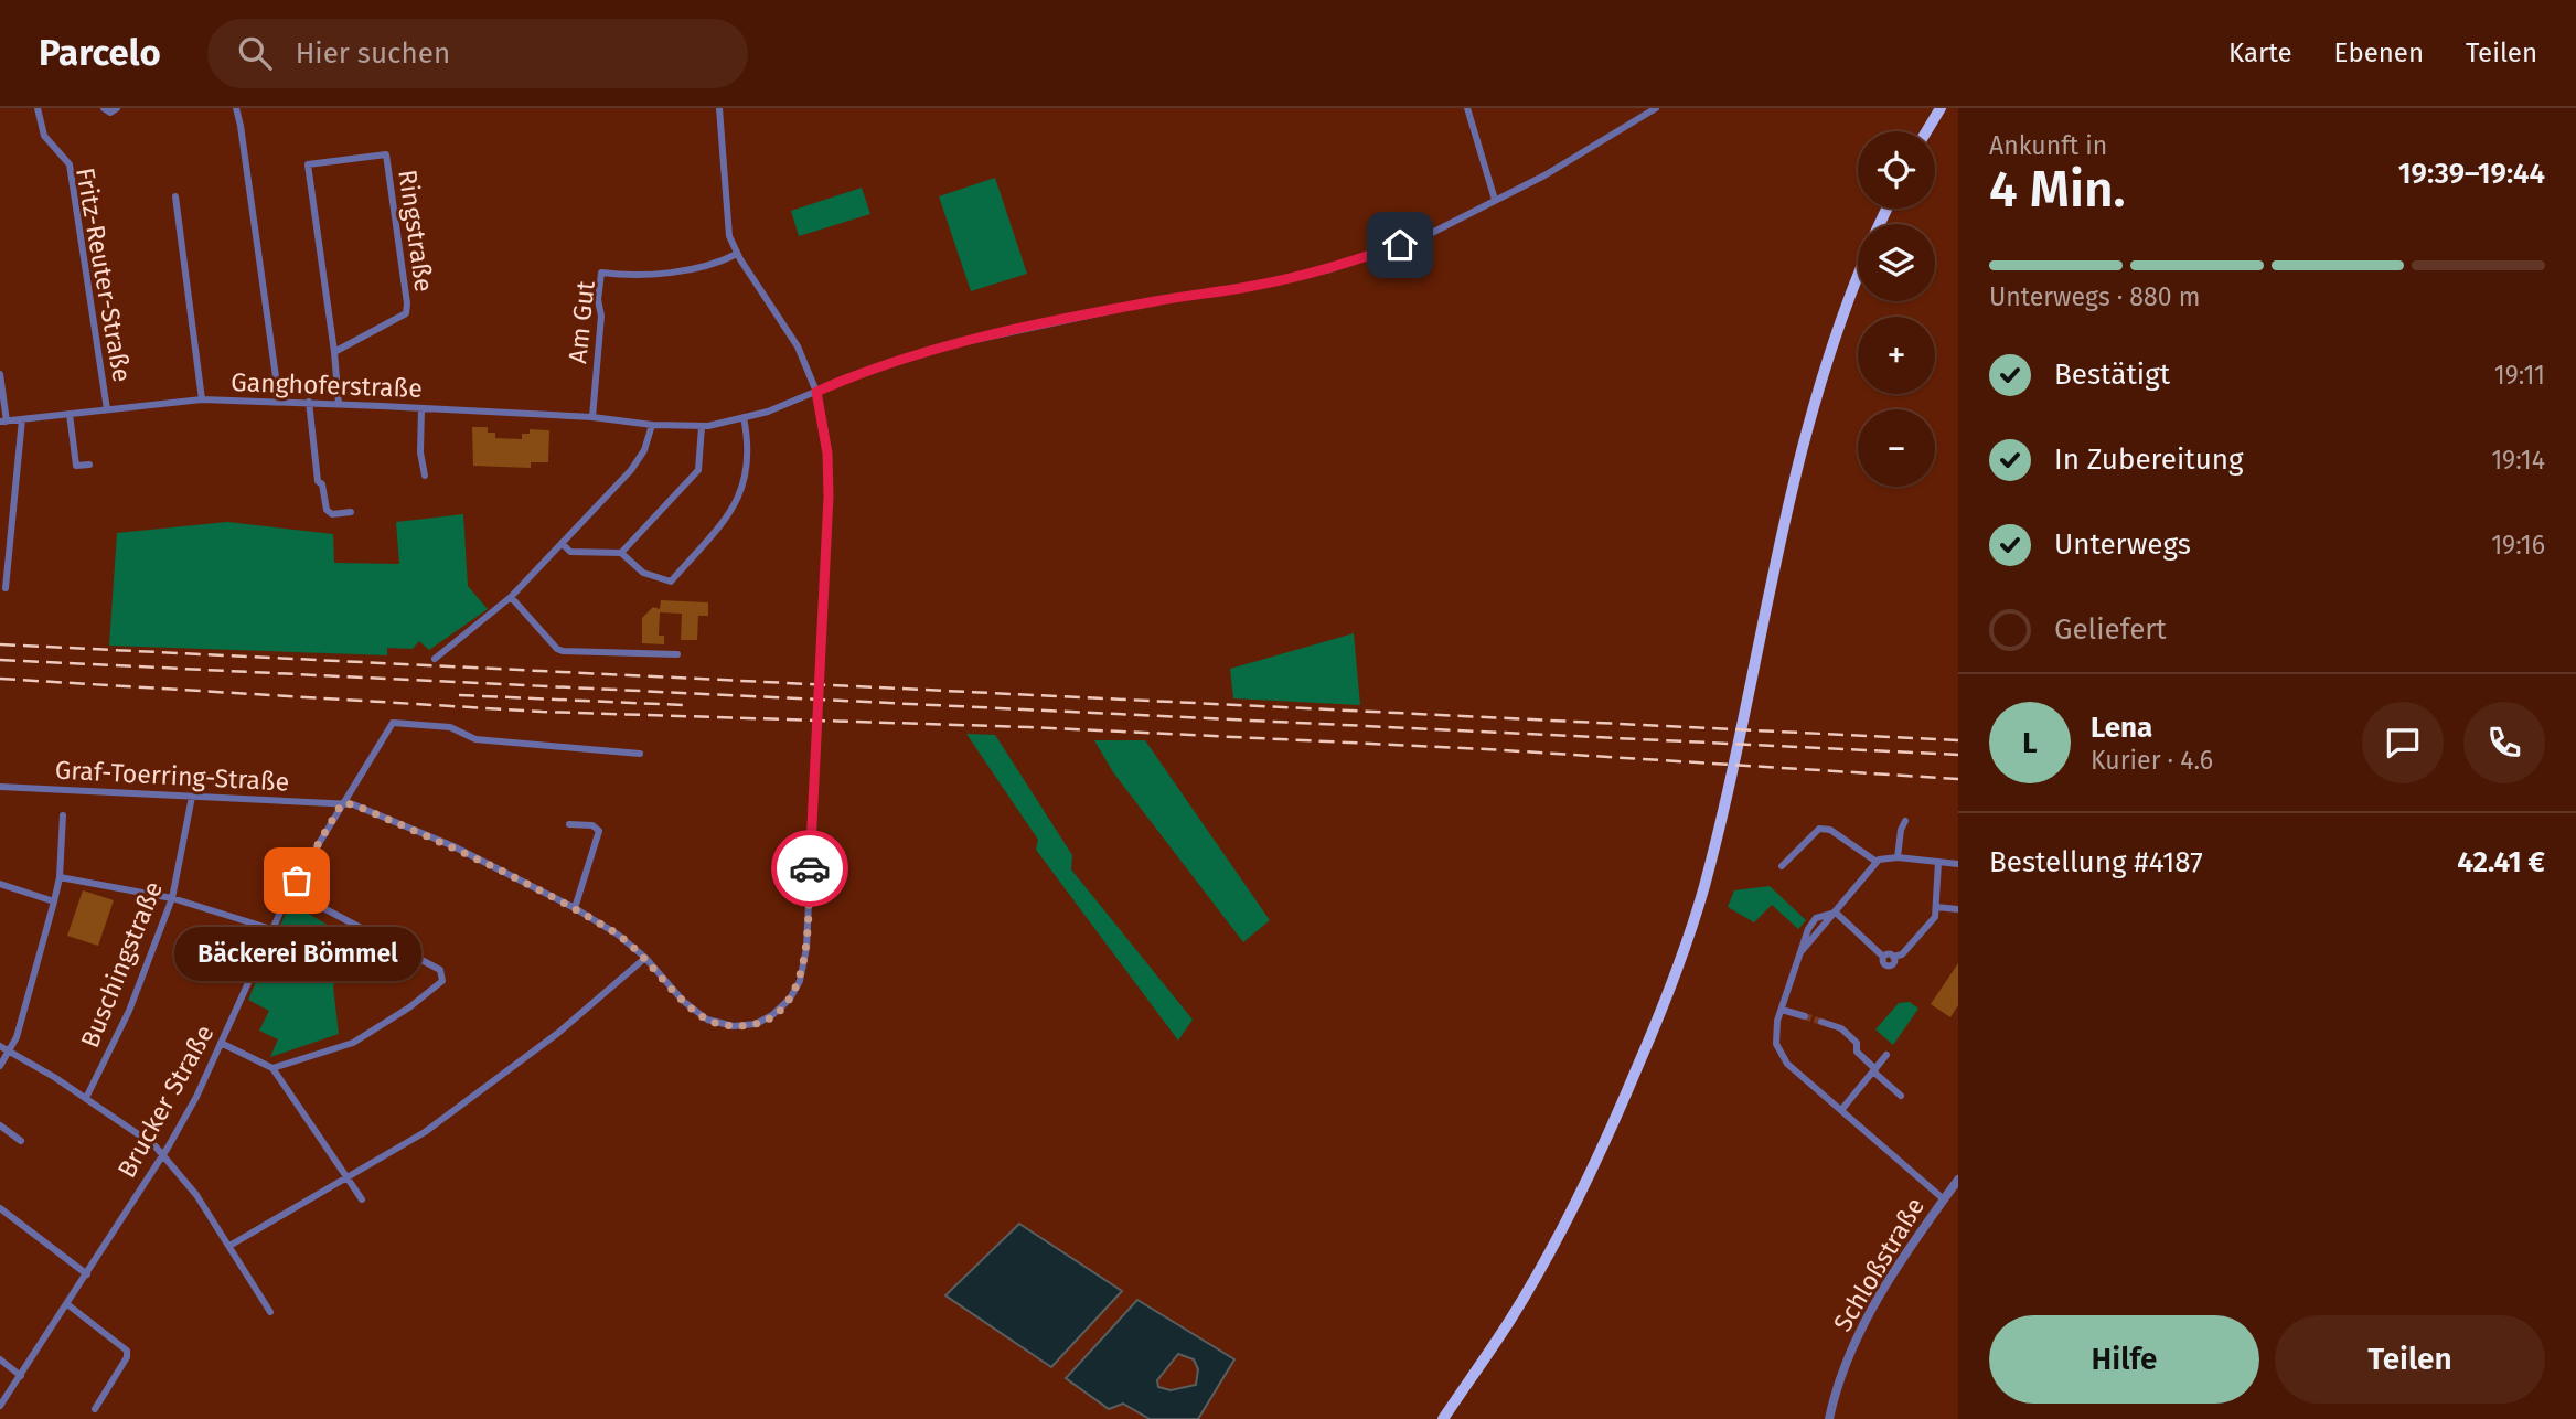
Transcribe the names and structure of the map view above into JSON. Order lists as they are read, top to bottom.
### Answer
{
  "streets": {
    "street": [
      "Ringstraße",
      "Fritz-Reuter-Straße",
      "Am Gut",
      "Ganghoferstraße",
      "Graf-Toerring-Straße",
      "Buschingstraße",
      "Brucker Straße",
      "Schloßstraße"
    ]
  },
  "crossings": [
    ["Ringstraße", "Ganghoferstraße"],
    ["Fritz-Reuter-Straße", "Ganghoferstraße"],
    ["Am Gut", "Ganghoferstraße"],
    ["Am Gut", "Graf-Toerring-Straße"],
    ["Ganghoferstraße", "Graf-Toerring-Straße"],
    ["Graf-Toerring-Straße", "Buschingstraße"],
    ["Graf-Toerring-Straße", "Brucker Straße"]
  ],
  "places": ["Bäckerei Bömmel"],
  "page": {
    "header": "Parcelo",
    "search": "Hier suchen",
    "nav": ["Karte", "Ebenen", "Teilen"],
    "heading": ["4 Min.", "Ankunft in", "19:39–19:44"],
    "panel": [
      "Lena",
      "Kurier · 4.6",
      "Bestellung #4187",
      "42.41 €"
    ],
    "map_buttons": ["+", "−"],
    "bar": "Unterwegs · 880 m",
    "list": [
      ["Bestätigt", "19:11"],
      ["In Zubereitung", "19:14"],
      ["Unterwegs", "19:16"],
      "Geliefert"
    ],
    "round": "L",
    "bubble": "Bäckerei Bömmel",
    "buttons": ["Hilfe", "Teilen"]
  }
}
